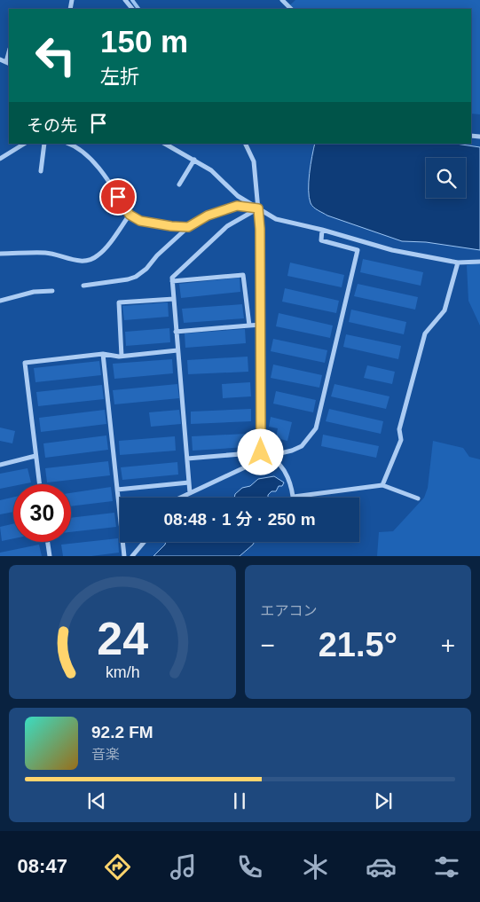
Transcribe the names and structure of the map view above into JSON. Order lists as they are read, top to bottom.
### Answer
{
  "page": {
    "turn": ["150 m", "左折"],
    "then": "その先",
    "limit": "30",
    "trip": "08:48 · 1 分 · 250 m",
    "tile": "エアコン",
    "heat": ["−", "21.5°", "+"],
    "song": ["92.2 FM", "音楽"],
    "tabs": "08:47",
    "gauge": ["24", "km/h"]
  }
}
